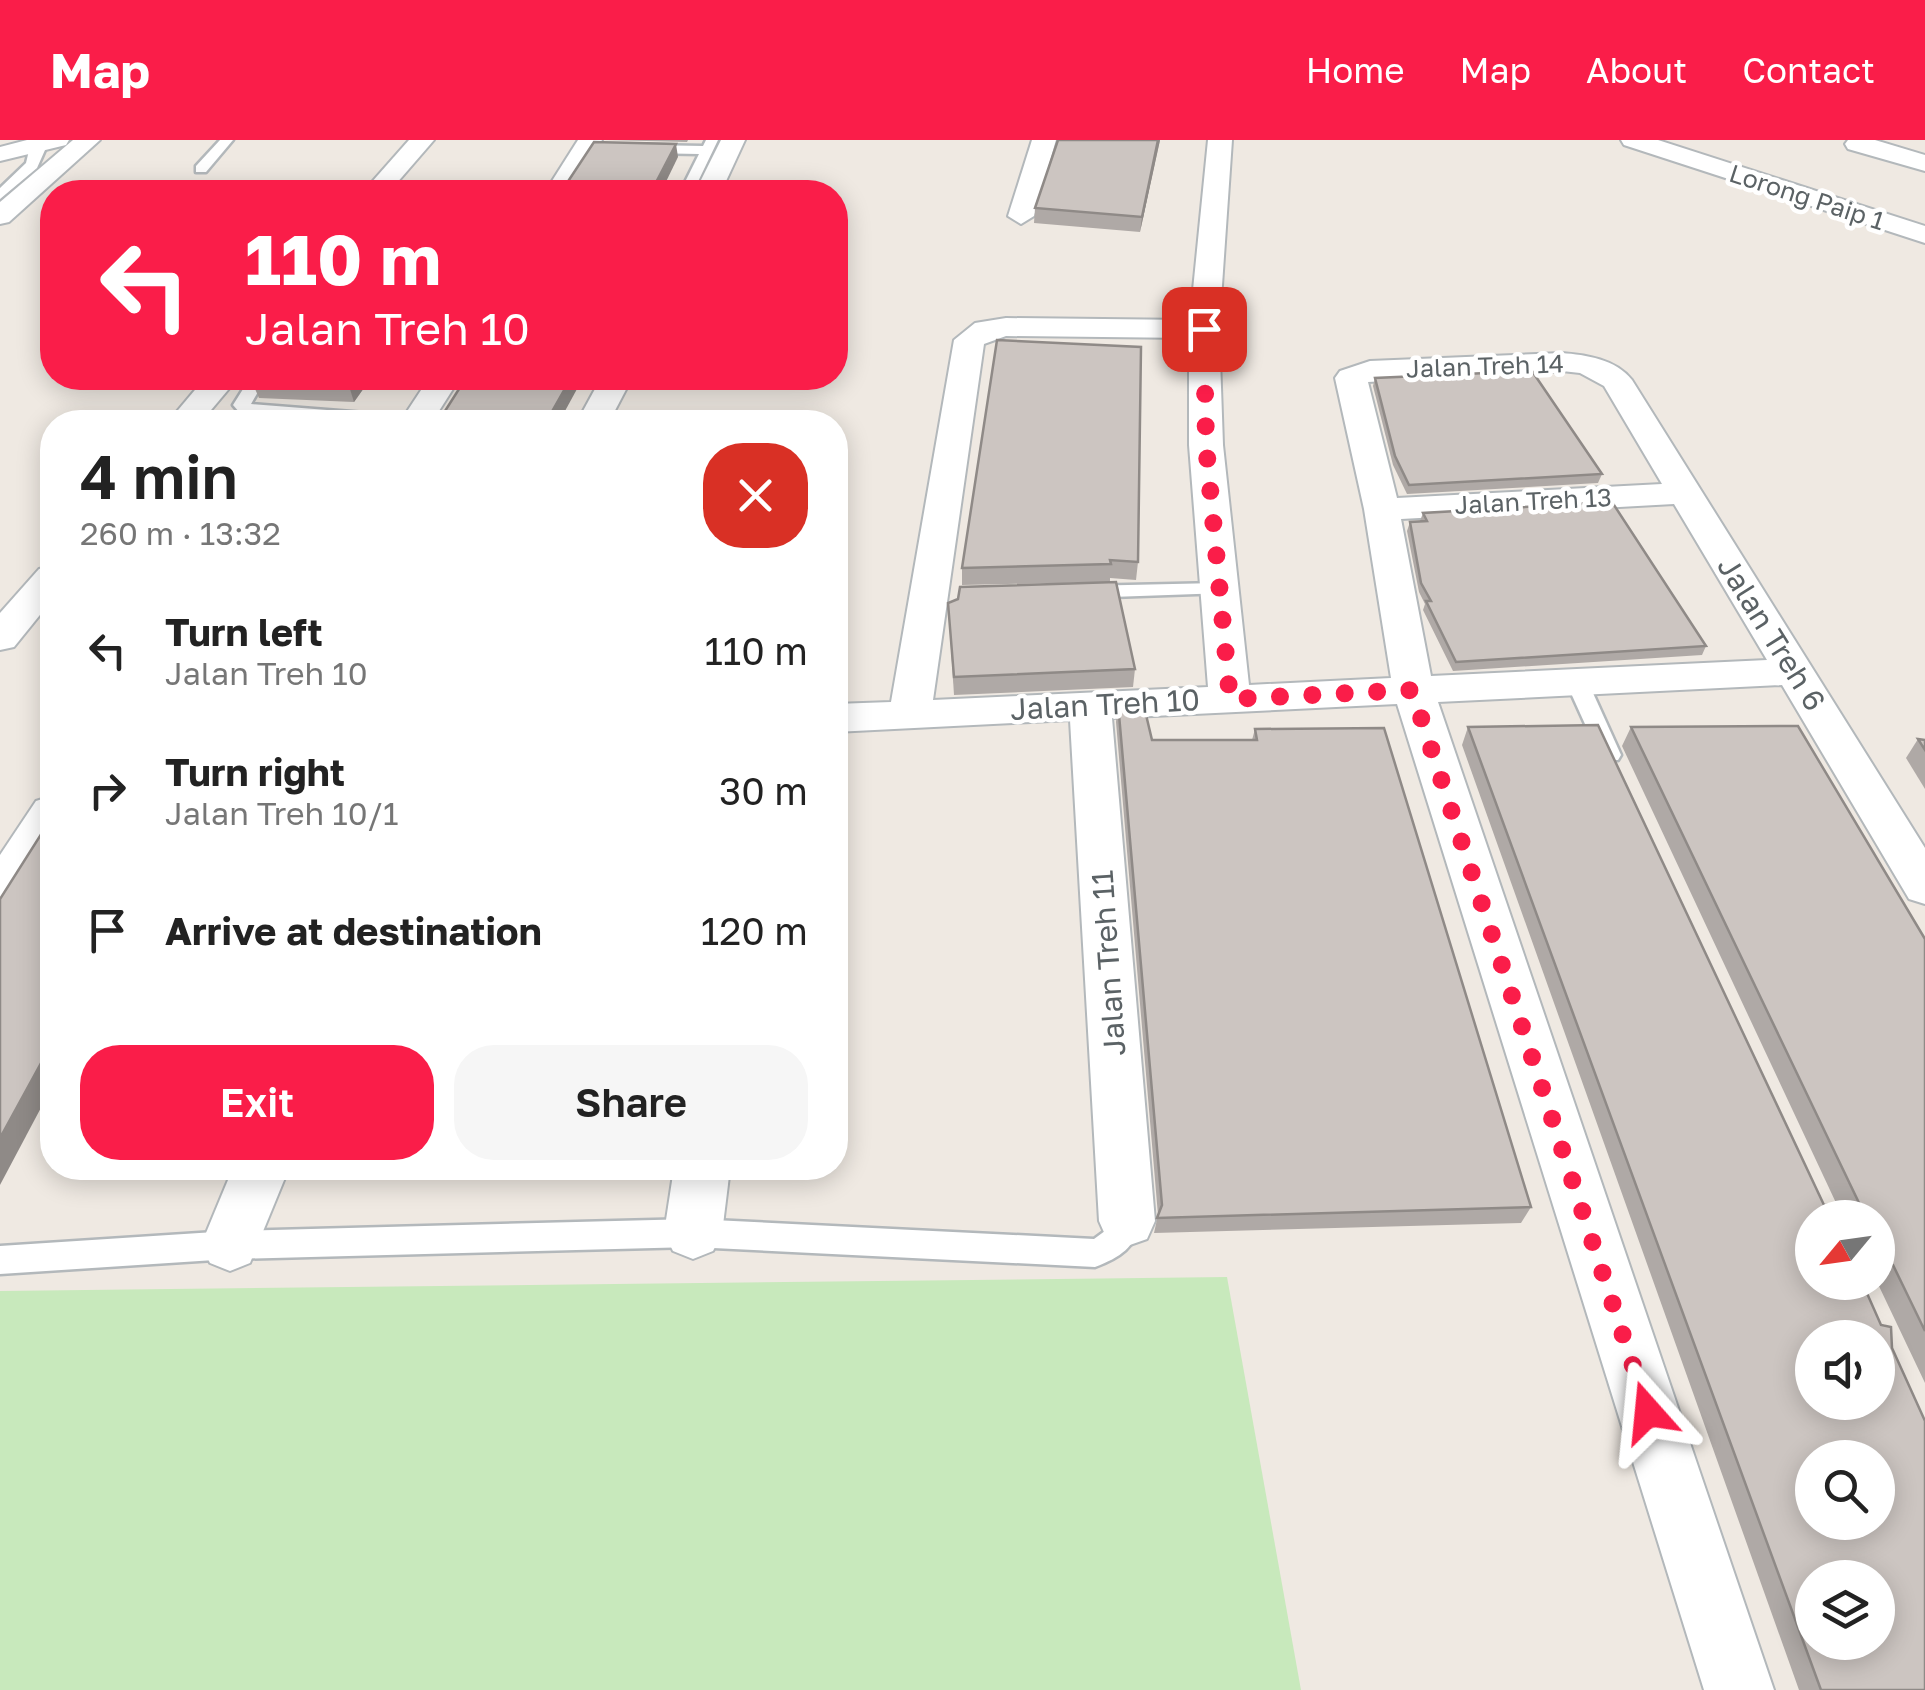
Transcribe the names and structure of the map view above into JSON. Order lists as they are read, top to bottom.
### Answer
{
  "streets": {
    "street": [
      "Lorong Paip 1",
      "Jalan Treh 14",
      "Jalan Treh 13",
      "Jalan Treh 6",
      "Jalan Treh 10",
      "Jalan Treh 11"
    ]
  },
  "crossings": [
    ["Jalan Treh 14", "Jalan Treh 13"],
    ["Jalan Treh 14", "Jalan Treh 6"],
    ["Jalan Treh 13", "Jalan Treh 6"],
    ["Jalan Treh 6", "Jalan Treh 10"],
    ["Jalan Treh 10", "Jalan Treh 11"]
  ],
  "north": "bottom left",
  "page": {
    "header": "Map",
    "nav": [
      "Home",
      "Map",
      "About",
      "Contact"
    ],
    "turn": ["110 m", "Jalan Treh 10"],
    "heading": ["4 min", "260 m · 13:32"],
    "list": [
      {
        "name": "Turn left",
        "note": "Jalan Treh 10",
        "value": "110 m"
      },
      {
        "name": "Turn right",
        "note": "Jalan Treh 10/1",
        "value": "30 m"
      },
      {
        "name": "Arrive at destination",
        "value": "120 m"
      }
    ],
    "buttons": ["Exit", "Share"]
  }
}
